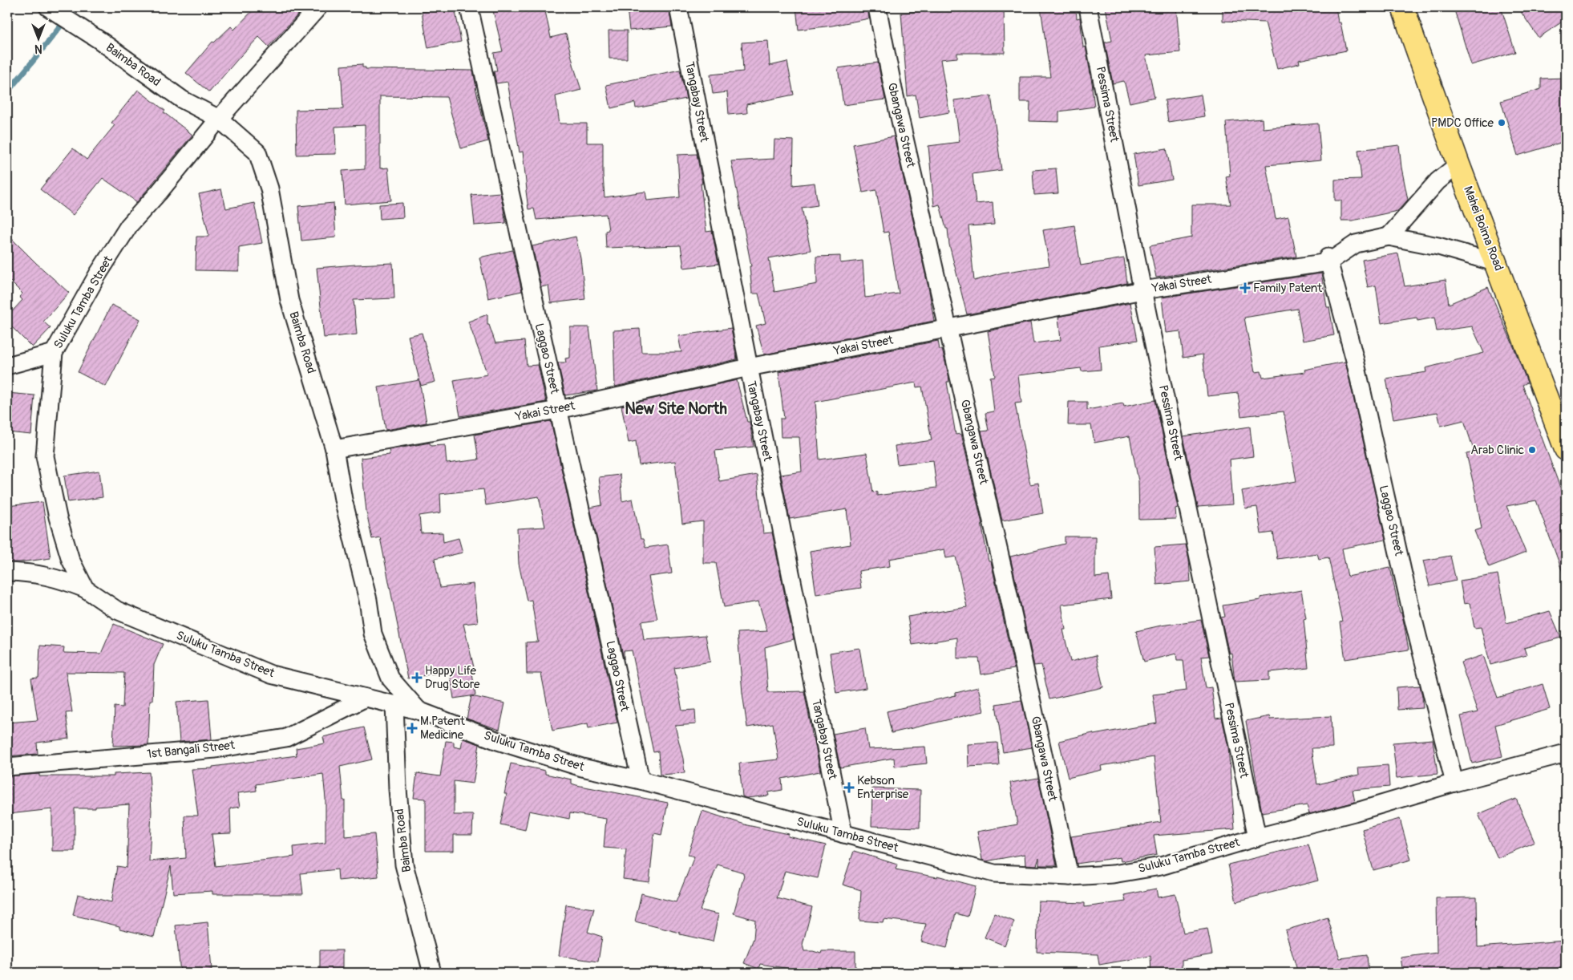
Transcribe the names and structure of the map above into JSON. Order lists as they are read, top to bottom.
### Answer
{
  "streets": {
    "main road": ["Mahei Boima Road"],
    "street": [
      "Baimba Road",
      "Tangabay Street",
      "Pessima Street",
      "Gbangawa Street",
      "Yakai Street",
      "Suluku Tamba Street",
      "Laggao Street",
      "1st Bangali Street"
    ]
  },
  "crossings": [
    ["Baimba Road", "Yakai Street"],
    ["Baimba Road", "Suluku Tamba Street"],
    ["Tangabay Street", "Yakai Street"],
    ["Tangabay Street", "Suluku Tamba Street"],
    ["Pessima Street", "Yakai Street"],
    ["Pessima Street", "Suluku Tamba Street"],
    ["Gbangawa Street", "Yakai Street"],
    ["Gbangawa Street", "Suluku Tamba Street"],
    ["Mahei Boima Road", "Yakai Street"],
    ["Yakai Street", "Laggao Street"],
    ["Suluku Tamba Street", "Laggao Street"],
    ["Suluku Tamba Street", "1st Bangali Street"]
  ],
  "districts": ["New Site North"],
  "places": {
    "other": ["PMDC Office", "Arab Clinic"],
    "health": [
      "Family Patent",
      "Happy Life Drug Store",
      "M Patent Medicine",
      "Kebson Enterprise"
    ]
  },
  "north": "bottom"
}
